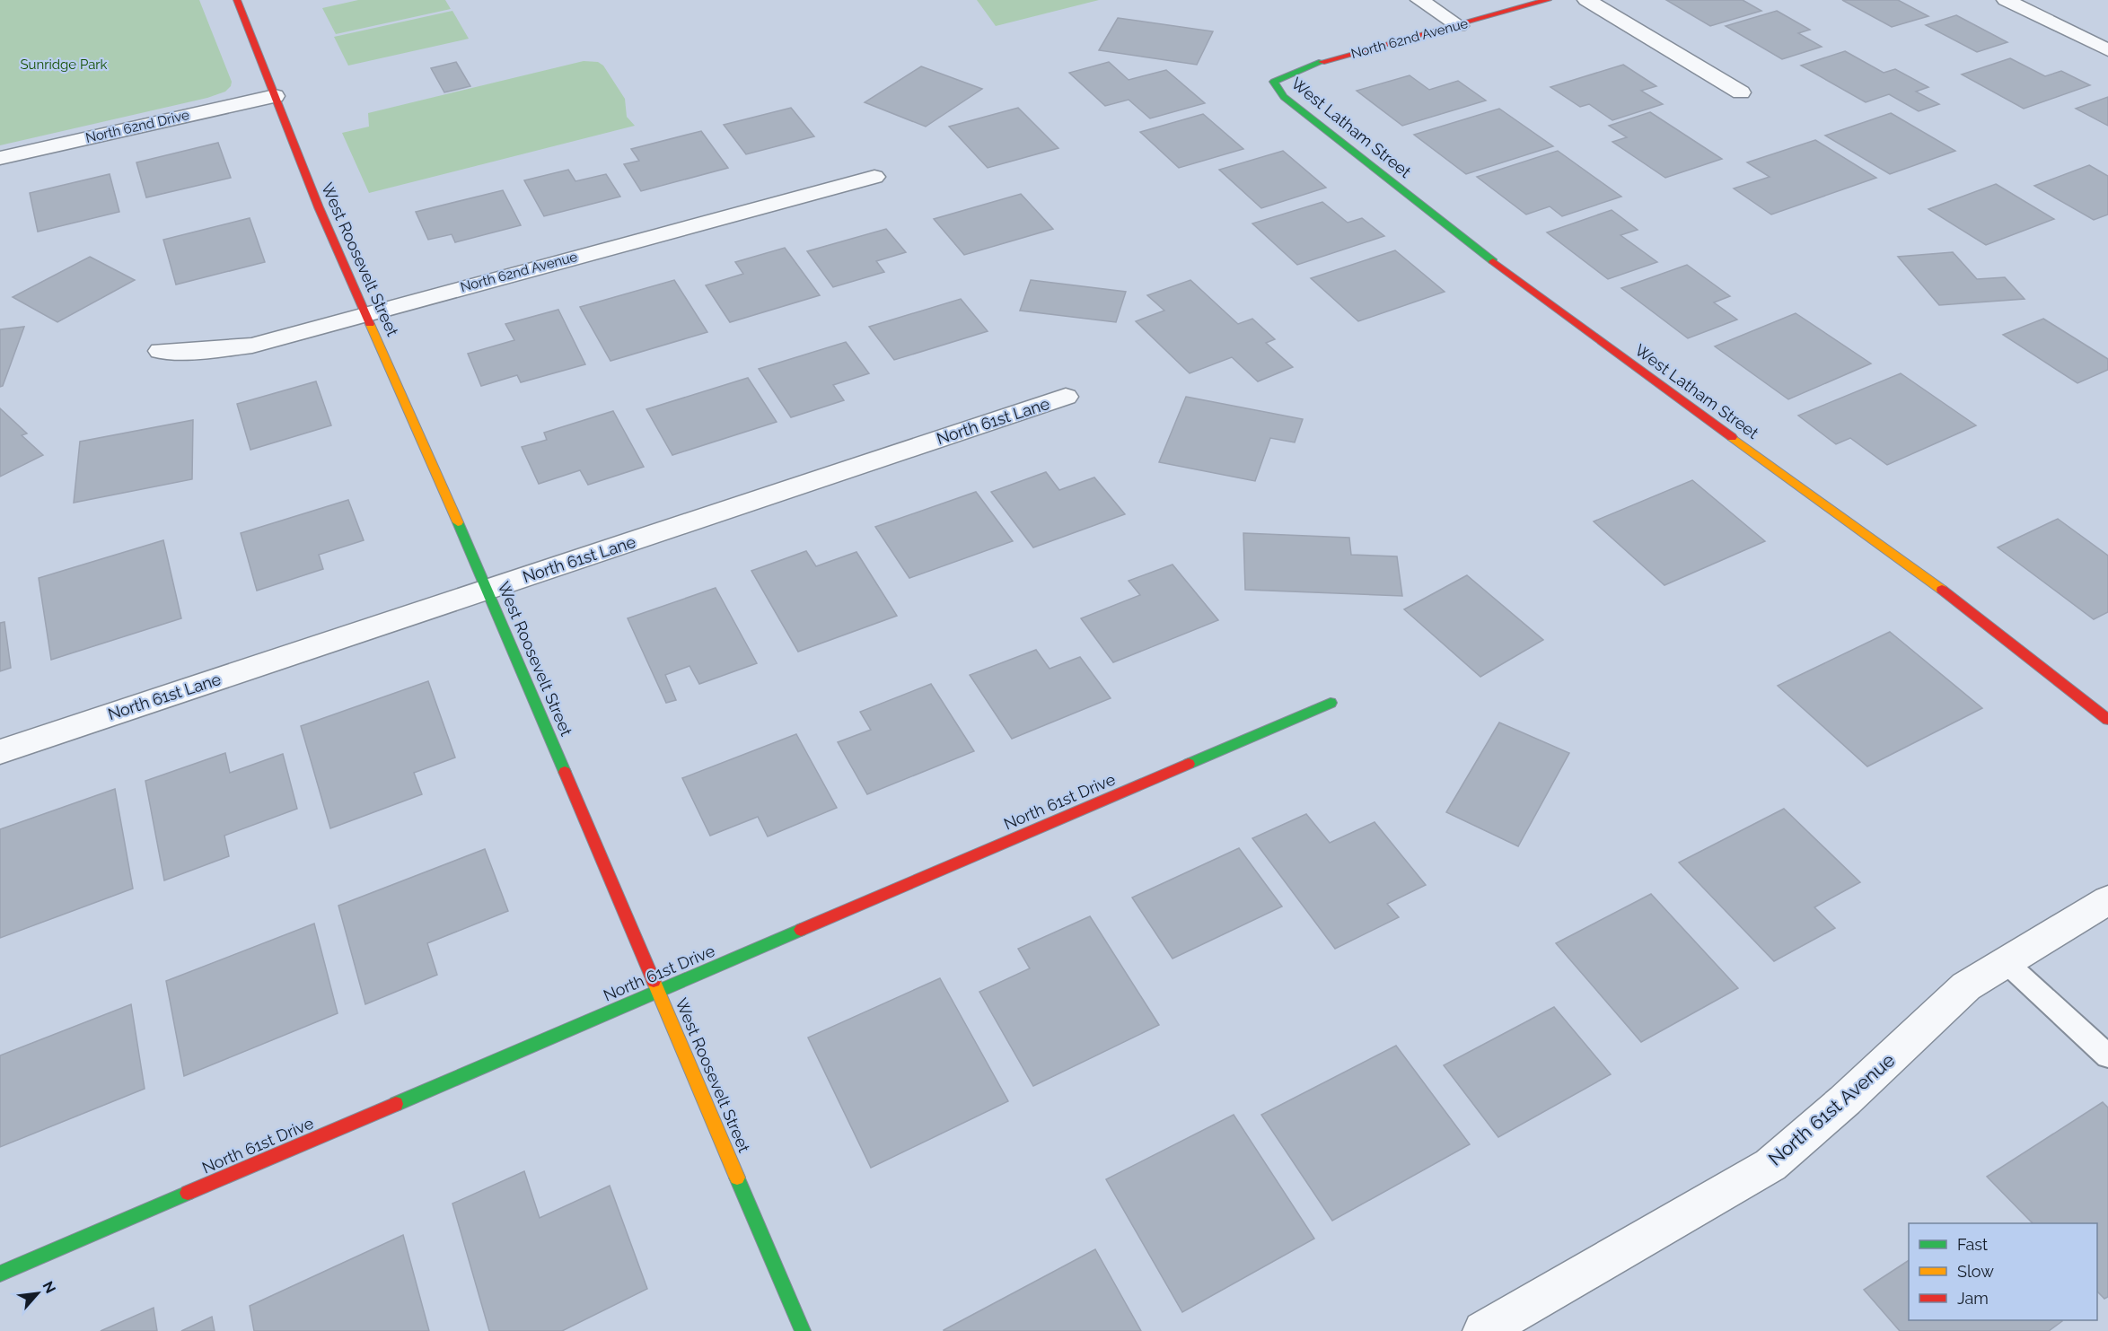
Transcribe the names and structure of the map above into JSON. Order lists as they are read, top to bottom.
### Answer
{
  "streets": {
    "street": [
      "North 62nd Avenue",
      "North 62nd Drive",
      "West Latham Street",
      "West Roosevelt Street",
      "North 61st Lane",
      "North 61st Drive",
      "North 61st Avenue"
    ]
  },
  "crossings": [
    ["North 62nd Avenue", "West Latham Street"],
    ["North 62nd Avenue", "West Roosevelt Street"],
    ["North 62nd Drive", "West Roosevelt Street"],
    ["West Roosevelt Street", "North 61st Lane"],
    ["West Roosevelt Street", "North 61st Drive"]
  ],
  "parks": ["Sunridge Park"],
  "legend": ["Fast", "Slow", "Jam"],
  "north": "top right"
}
